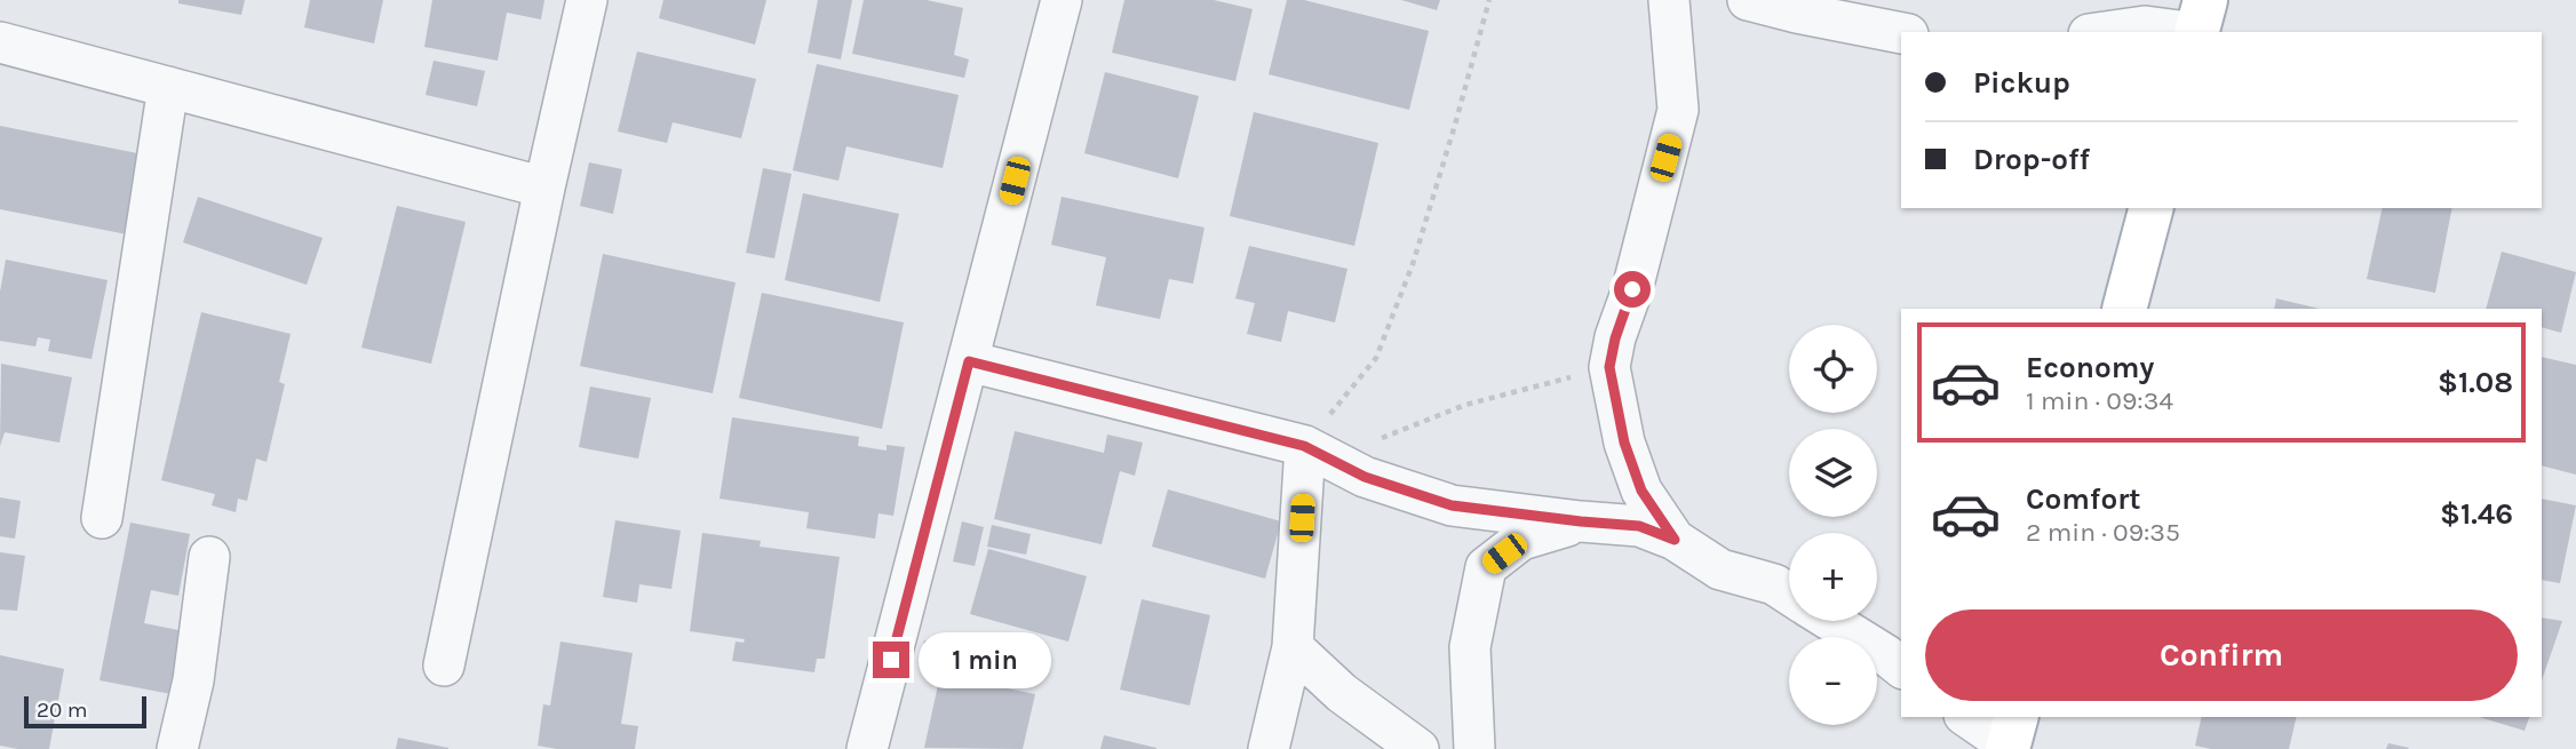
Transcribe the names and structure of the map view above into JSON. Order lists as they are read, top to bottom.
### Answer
{
  "scale_bar": "20 m",
  "page": {
    "banner": ["Pickup", "Drop-off"],
    "list": [
      {
        "name": "Economy",
        "note": "1 min · 09:34",
        "value": "$1.08"
      },
      {
        "name": "Comfort",
        "note": "2 min · 09:35",
        "value": "$1.46"
      }
    ],
    "map_buttons": ["+", "−"],
    "buttons": "Confirm",
    "bubble": "1 min",
    "scale": "20 m"
  }
}
